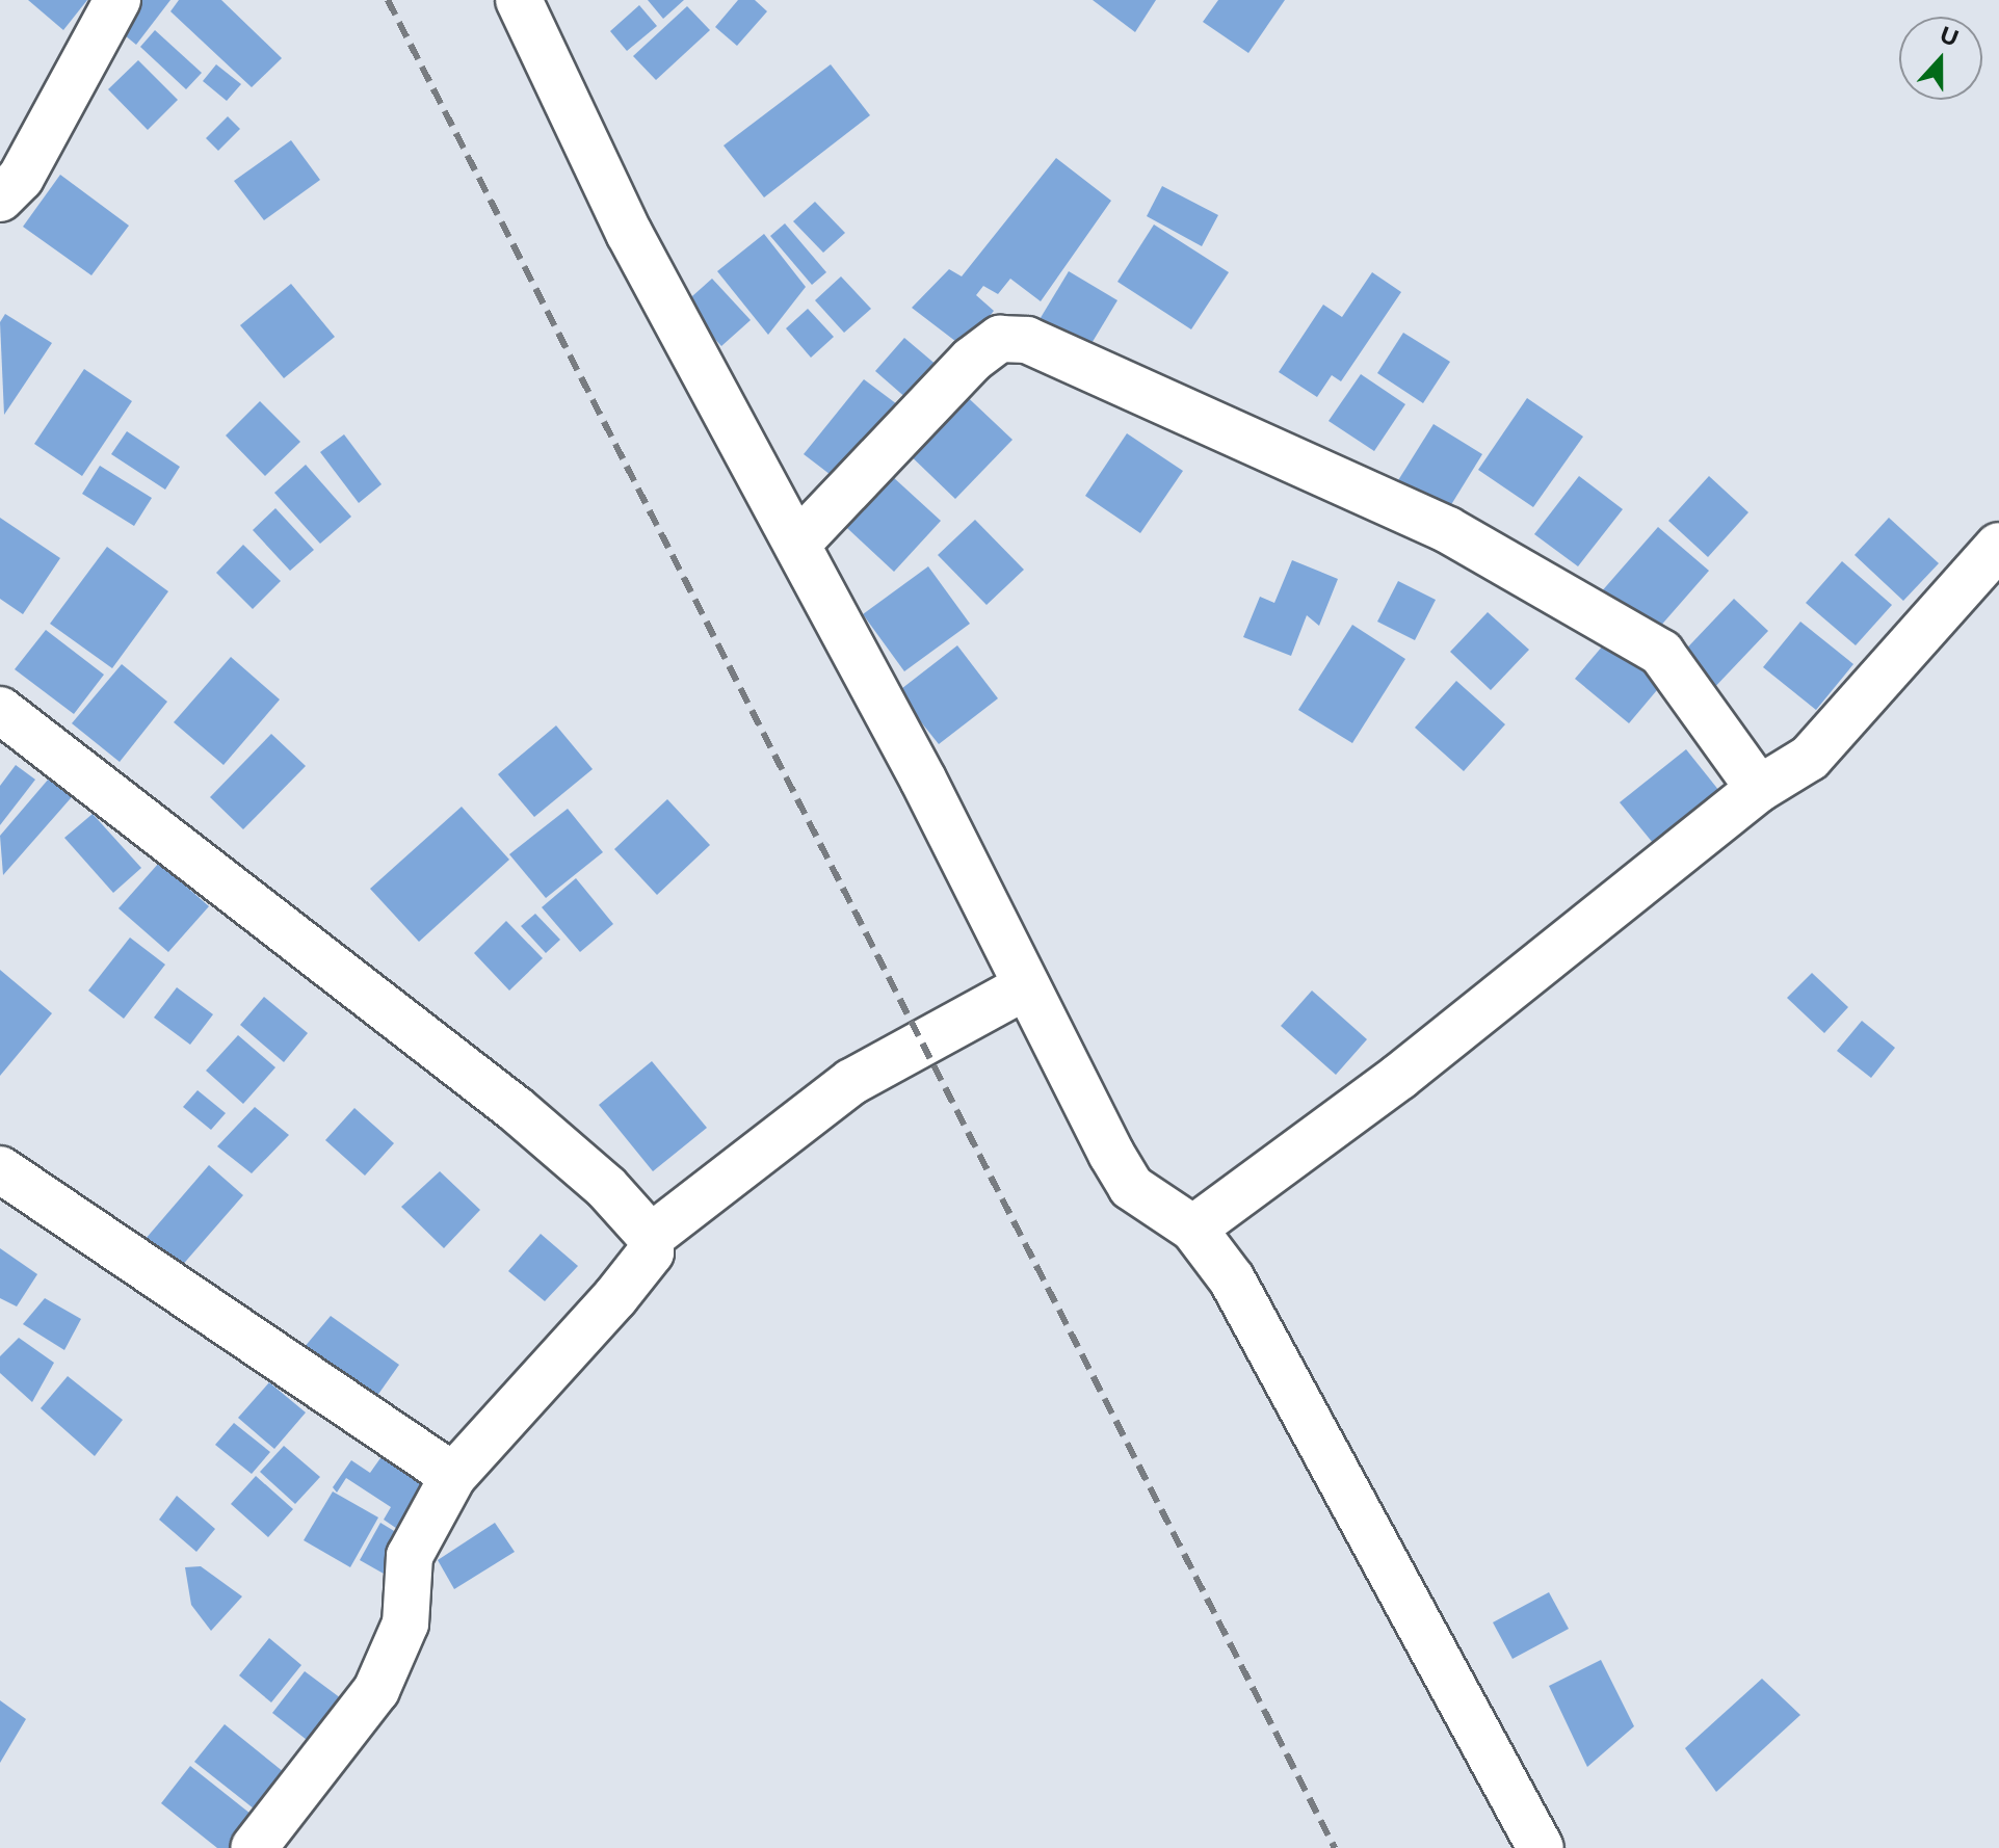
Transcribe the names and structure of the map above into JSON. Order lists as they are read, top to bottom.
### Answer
{
  "north": "top"
}
